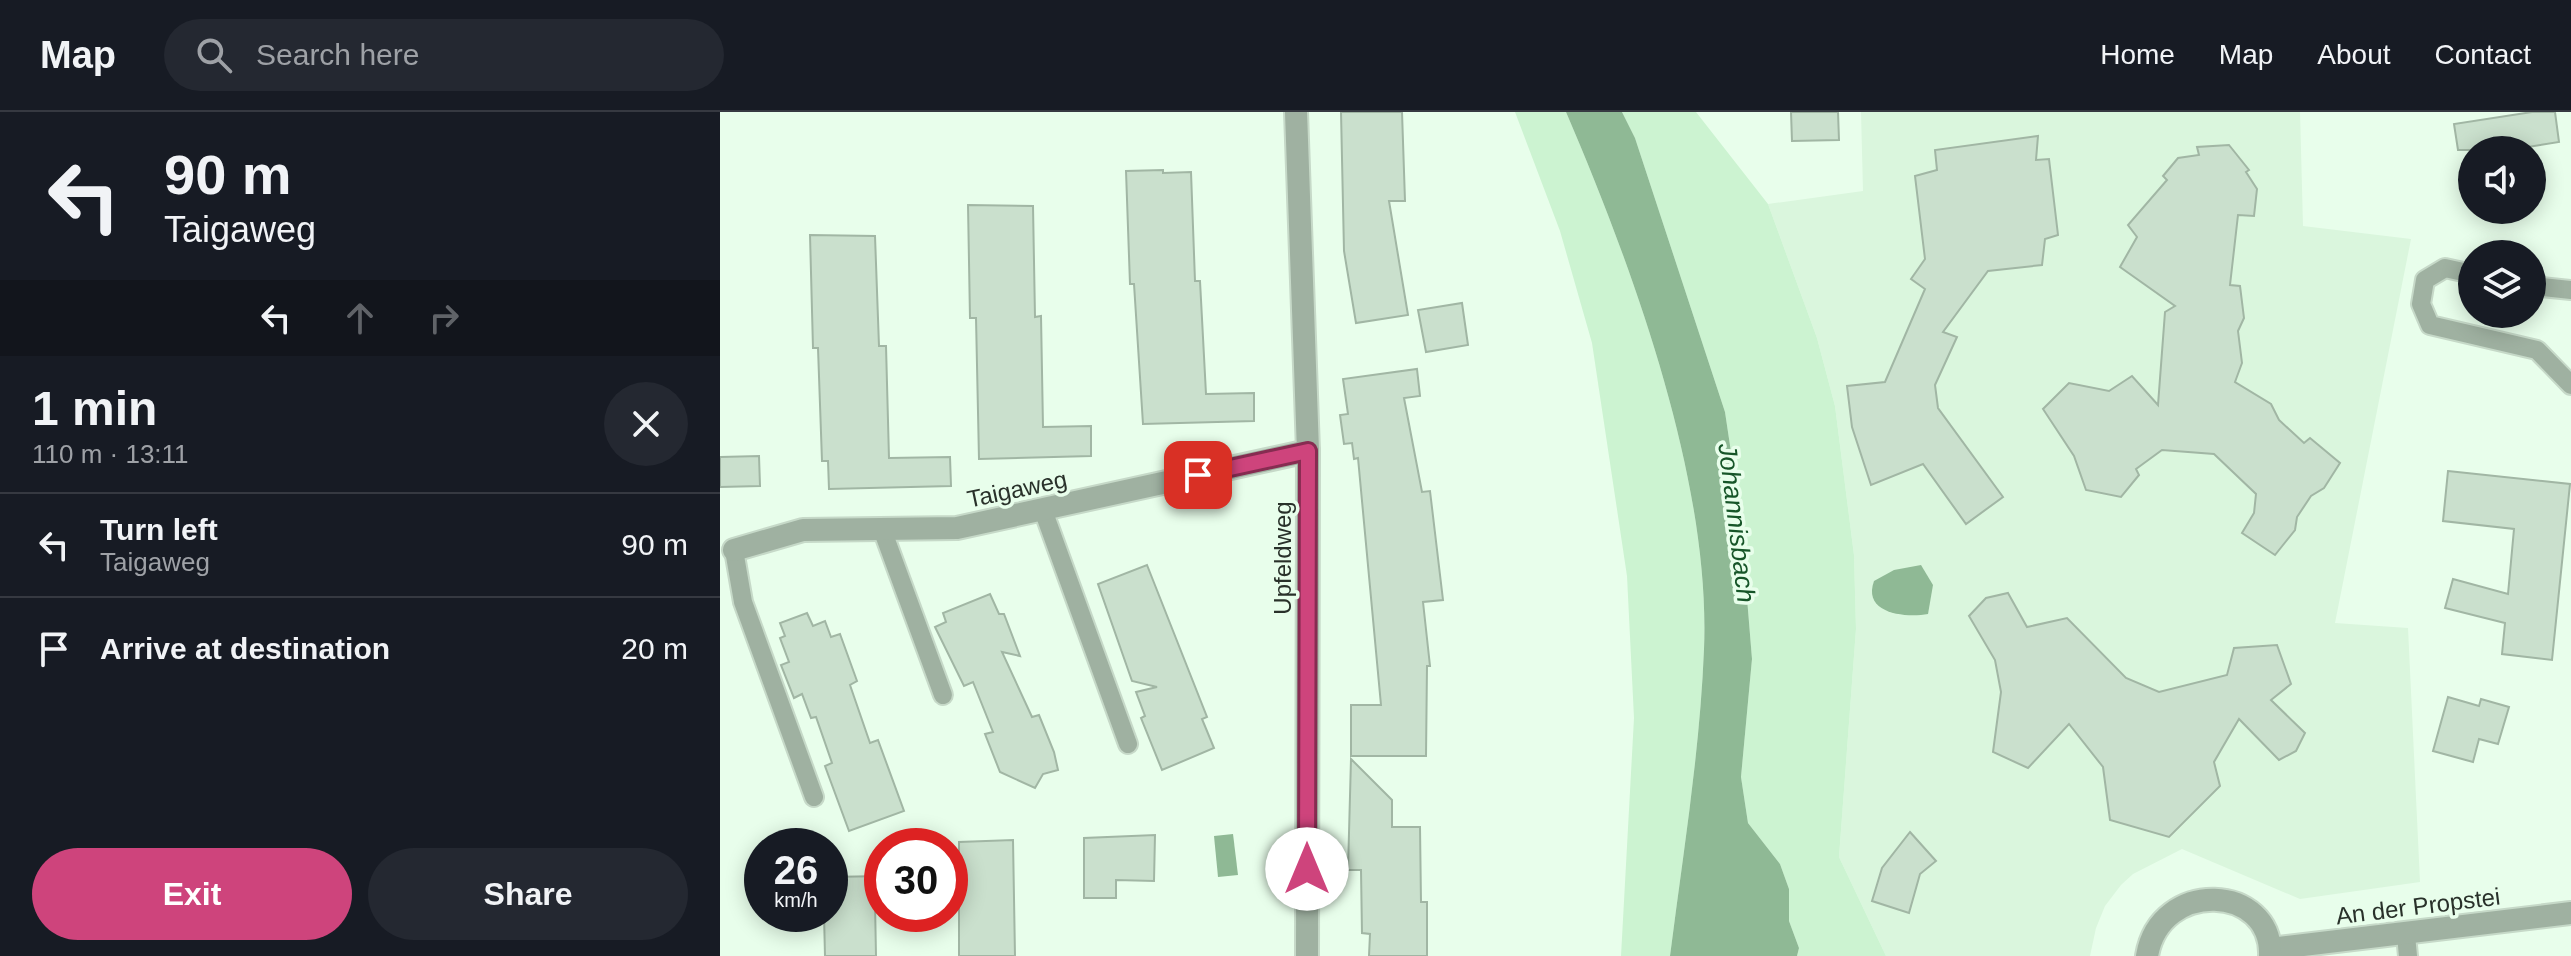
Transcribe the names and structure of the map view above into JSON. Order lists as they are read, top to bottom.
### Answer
{
  "streets": {
    "street": ["Taigaweg", "Upfeldweg", "An der Propstei"]
  },
  "crossings": [
    ["Taigaweg", "Upfeldweg"]
  ],
  "water": ["Johannisbach"],
  "page": {
    "header": "Map",
    "search": "Search here",
    "nav": [
      "Home",
      "Map",
      "About",
      "Contact"
    ],
    "turn": ["90 m", "Taigaweg"],
    "heading": ["1 min", "110 m · 13:11"],
    "list": [
      {
        "name": "Turn left",
        "note": "Taigaweg",
        "value": "90 m"
      },
      {
        "name": "Arrive at destination",
        "value": "20 m"
      }
    ],
    "speed": "26 km/h",
    "limit": "30",
    "buttons": ["Exit", "Share"]
  }
}
